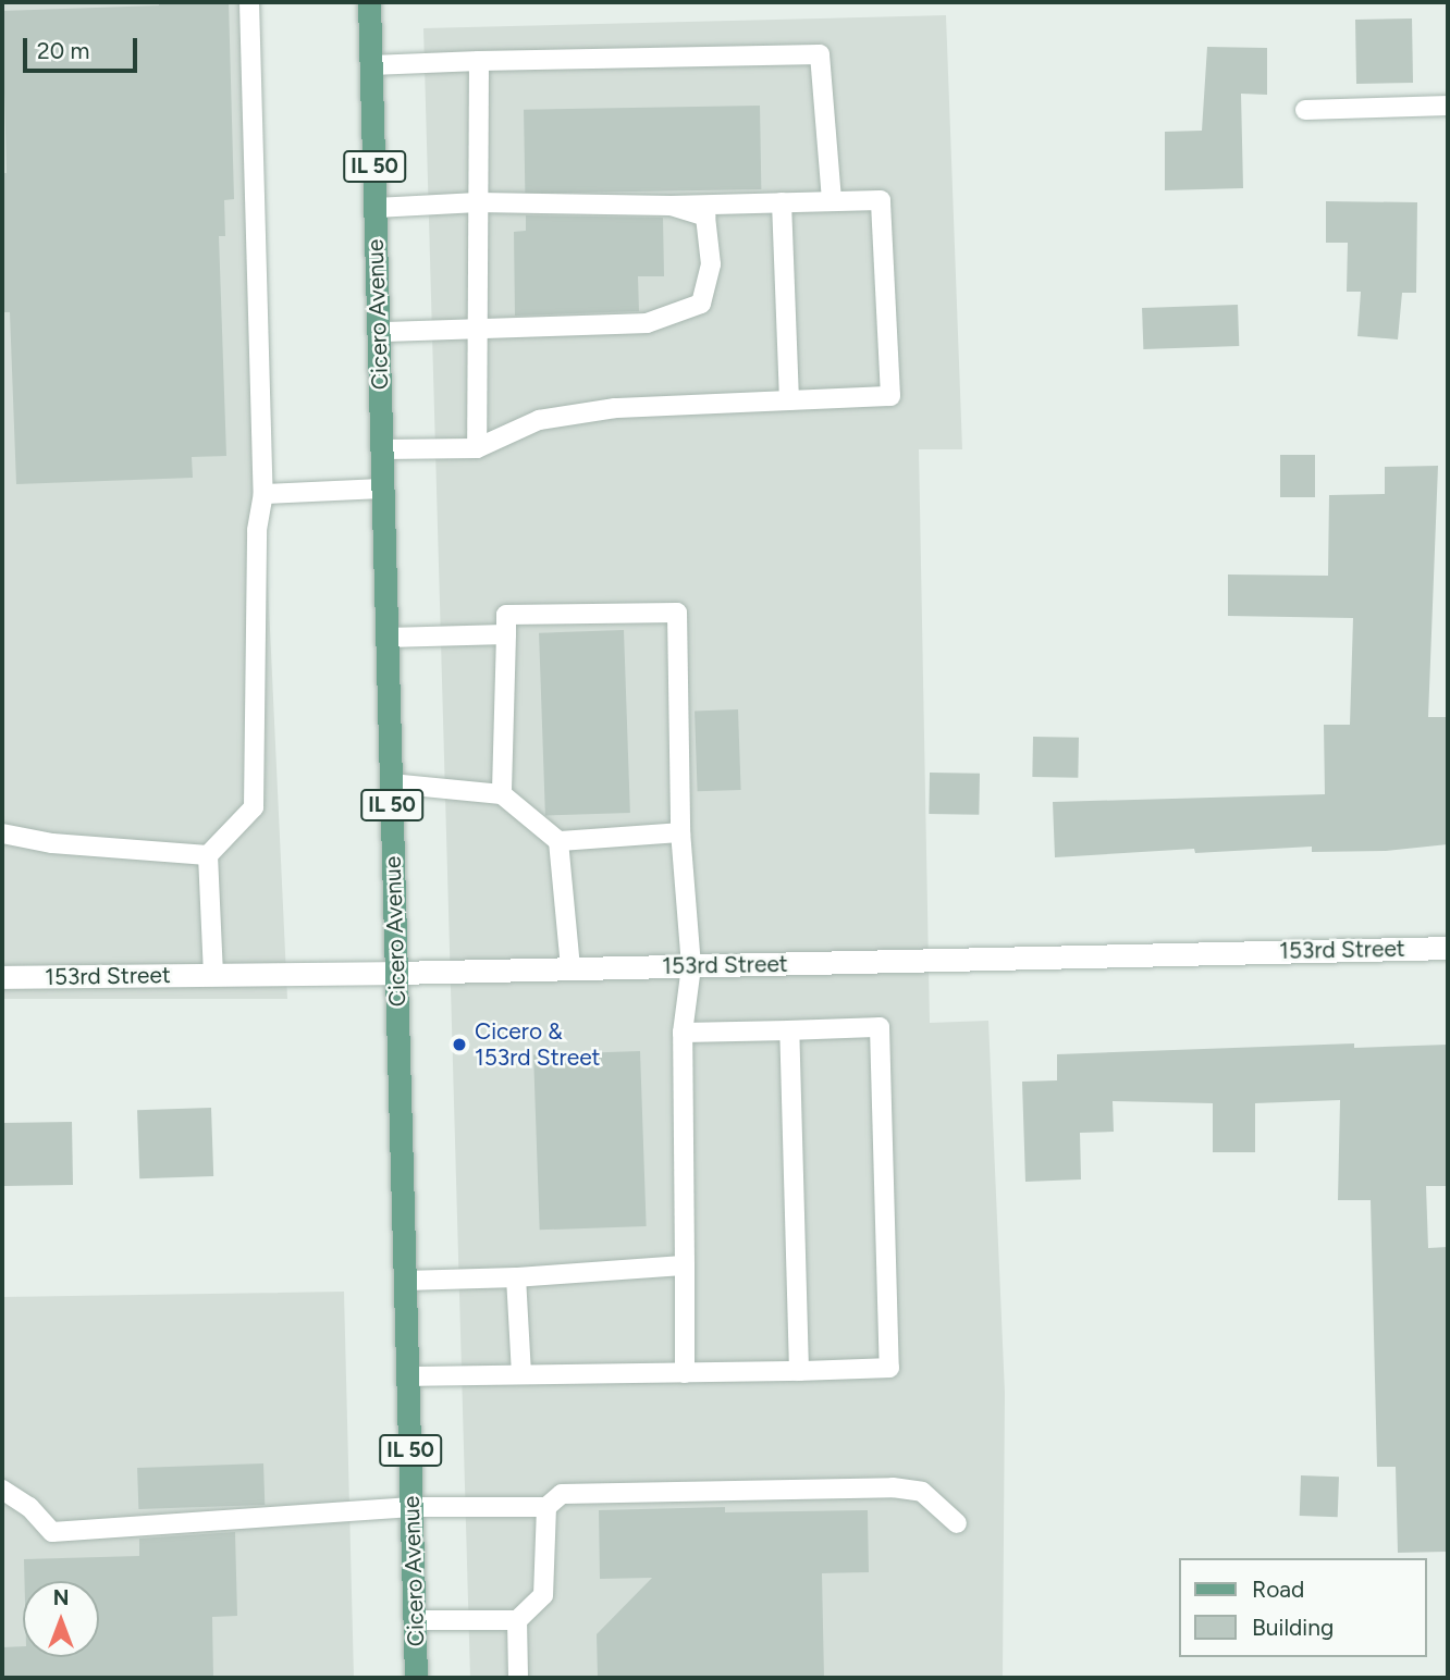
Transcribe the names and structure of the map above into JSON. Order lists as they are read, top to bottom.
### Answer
{
  "streets": {
    "main road": ["IL 50", "Cicero Avenue"],
    "street": ["153rd Street"]
  },
  "crossings": [
    ["Cicero Avenue", "153rd Street"]
  ],
  "places": ["Cicero & 153rd Street"],
  "legend": ["Road", "Building"],
  "scale_bar": "20 m",
  "north": "top"
}
